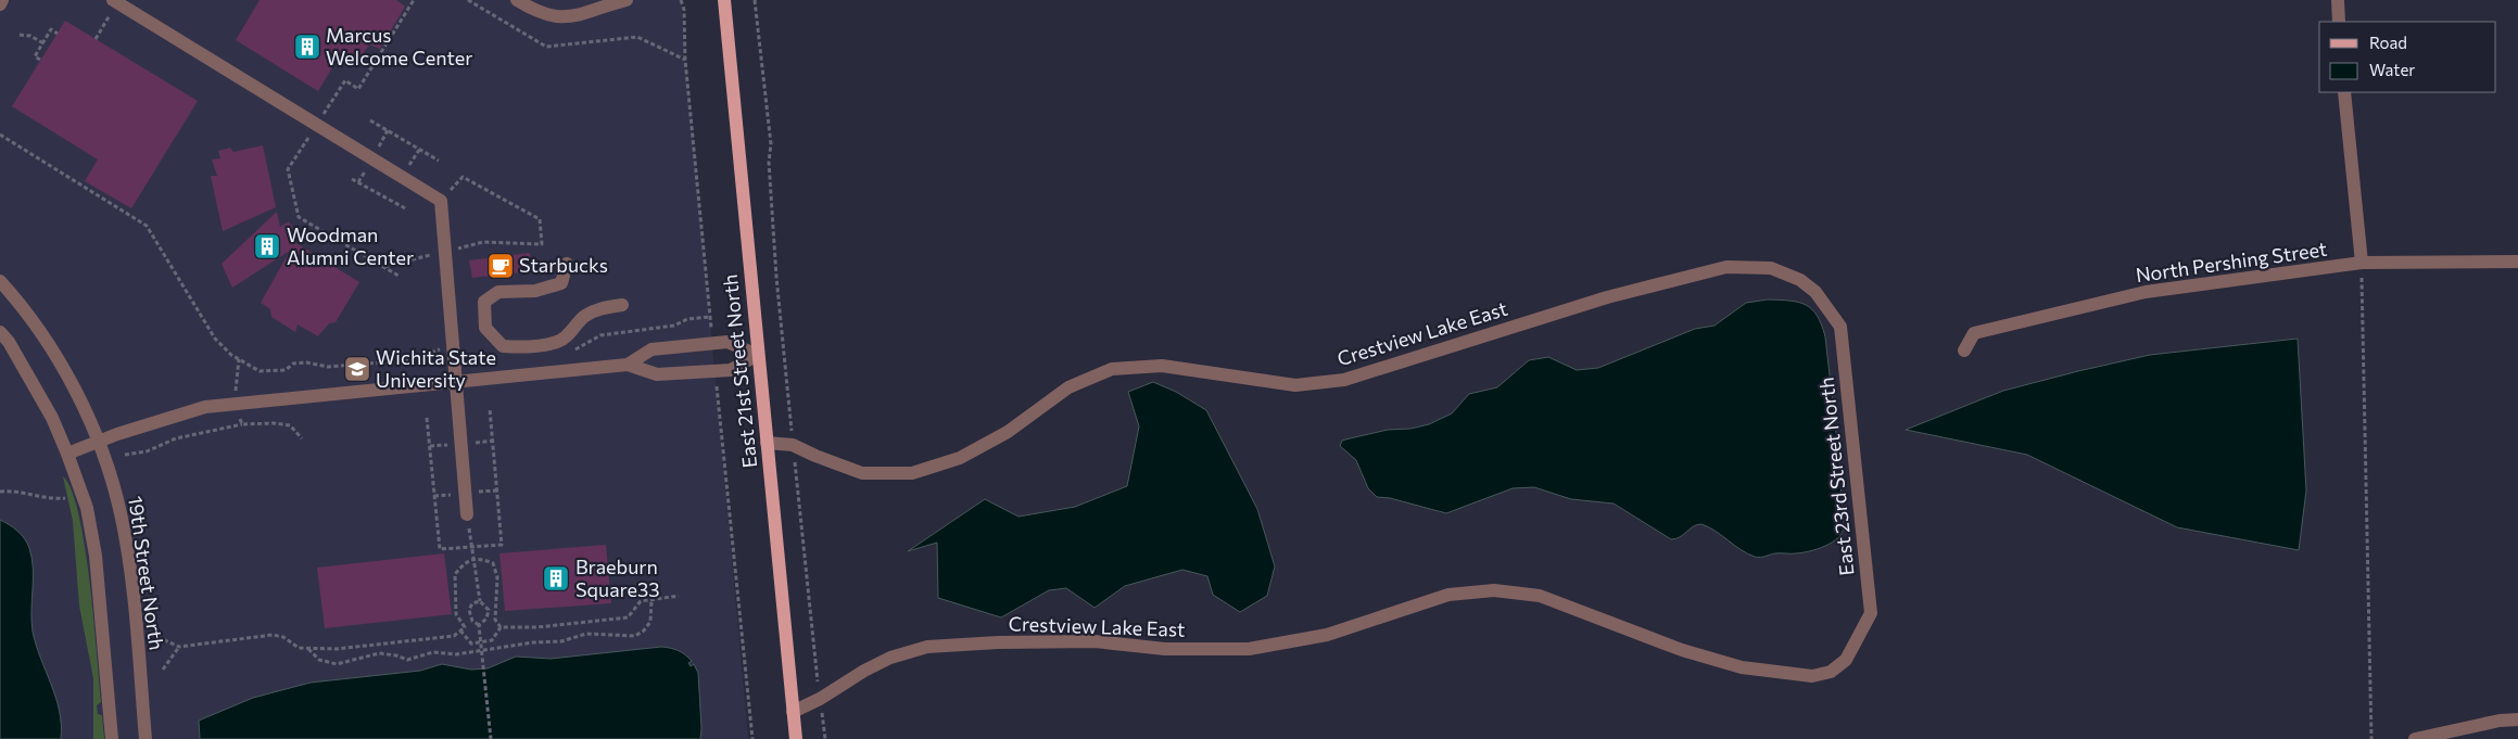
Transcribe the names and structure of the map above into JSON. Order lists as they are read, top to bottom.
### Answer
{
  "streets": {
    "main road": ["East 21st Street North"],
    "street": [
      "North Pershing Street",
      "Crestview Lake East",
      "East 23rd Street North",
      "19th Street North"
    ]
  },
  "crossings": [
    ["Crestview Lake East", "East 21st Street North"],
    ["Crestview Lake East", "East 23rd Street North"]
  ],
  "places": {
    "building": ["Marcus Welcome Center", "Woodman Alumni Center", "Braeburn Square33"],
    "cafe": ["Starbucks"],
    "school or university": ["Wichita State University"]
  },
  "legend": ["Road", "Water"]
}
